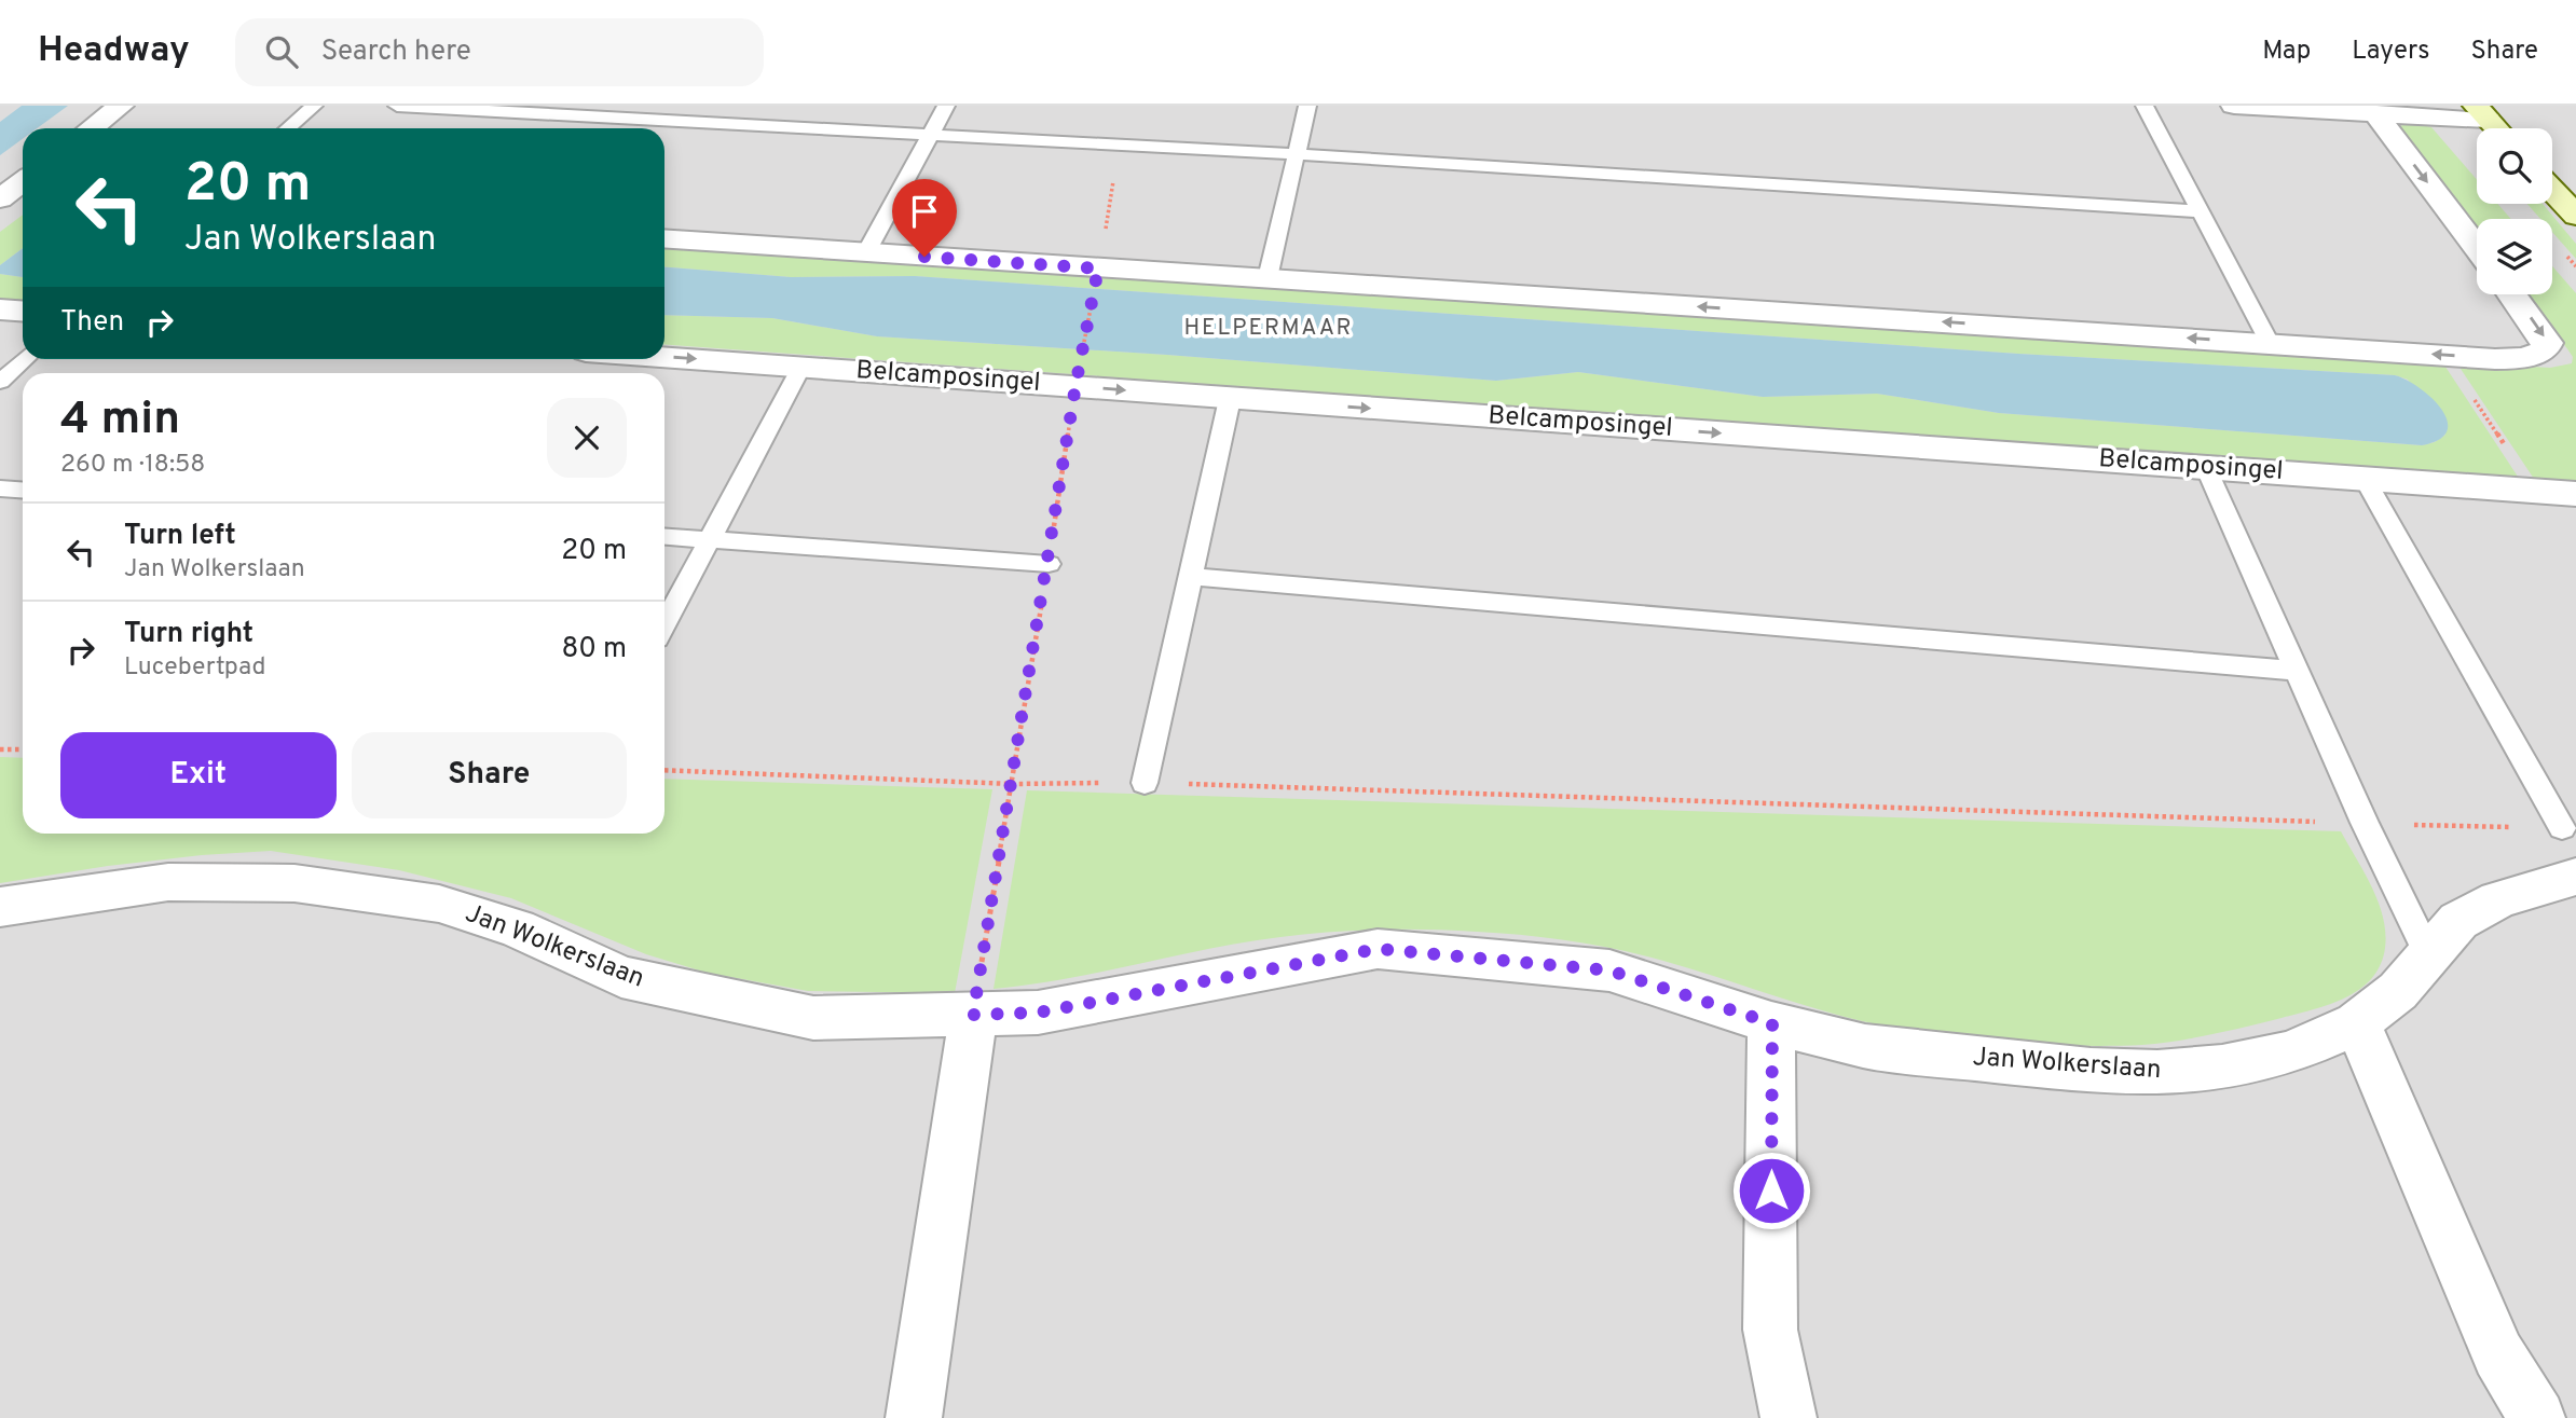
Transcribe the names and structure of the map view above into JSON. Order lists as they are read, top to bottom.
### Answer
{
  "streets": {
    "street": ["Belcamposingel", "Jan Wolkerslaan"]
  },
  "districts": ["HELPERMAAR"],
  "page": {
    "header": "Headway",
    "search": "Search here",
    "nav": ["Map", "Layers", "Share"],
    "turn": ["20 m", "Jan Wolkerslaan"],
    "then": "Then",
    "heading": ["4 min", "260 m · 18:58"],
    "list": [
      {
        "name": "Turn left",
        "note": "Jan Wolkerslaan",
        "value": "20 m"
      },
      {
        "name": "Turn right",
        "note": "Lucebertpad",
        "value": "80 m"
      }
    ],
    "buttons": ["Exit", "Share"]
  }
}
